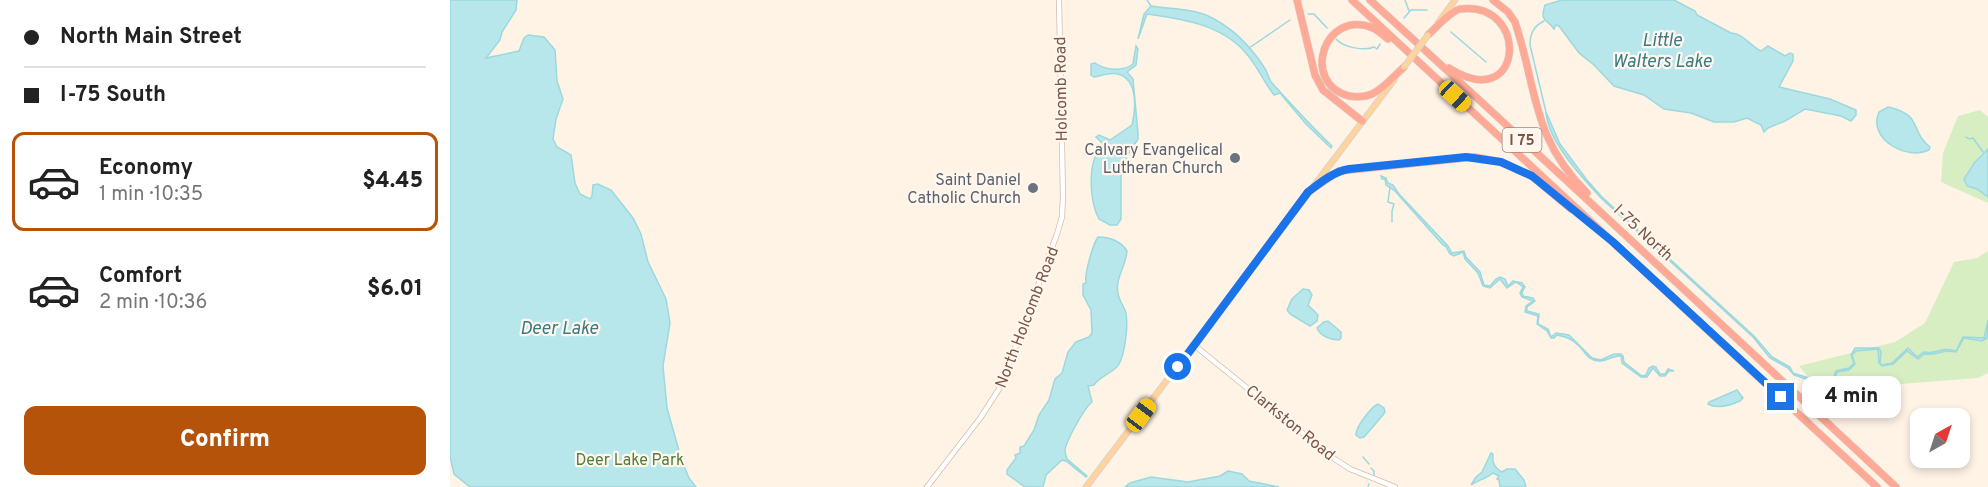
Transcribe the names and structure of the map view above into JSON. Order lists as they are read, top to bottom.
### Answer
{
  "streets": {
    "highway": ["I 75", "I-75 North"],
    "street": ["Holcomb Road", "North Holcomb Road", "Clarkston Road"]
  },
  "crossings": [
    ["Holcomb Road", "North Holcomb Road"]
  ],
  "water": ["Little Walters Lake", "Deer Lake"],
  "parks": ["Deer Lake Park"],
  "places": ["Calvary Evangelical Lutheran Church", "Saint Daniel Catholic Church"],
  "north": "top right",
  "page": {
    "banner": ["North Main Street", "I-75 South"],
    "list": [
      {
        "name": "Economy",
        "note": "1 min · 10:35",
        "value": "$4.45"
      },
      {
        "name": "Comfort",
        "note": "2 min · 10:36",
        "value": "$6.01"
      }
    ],
    "bubble": "4 min",
    "buttons": "Confirm"
  }
}
